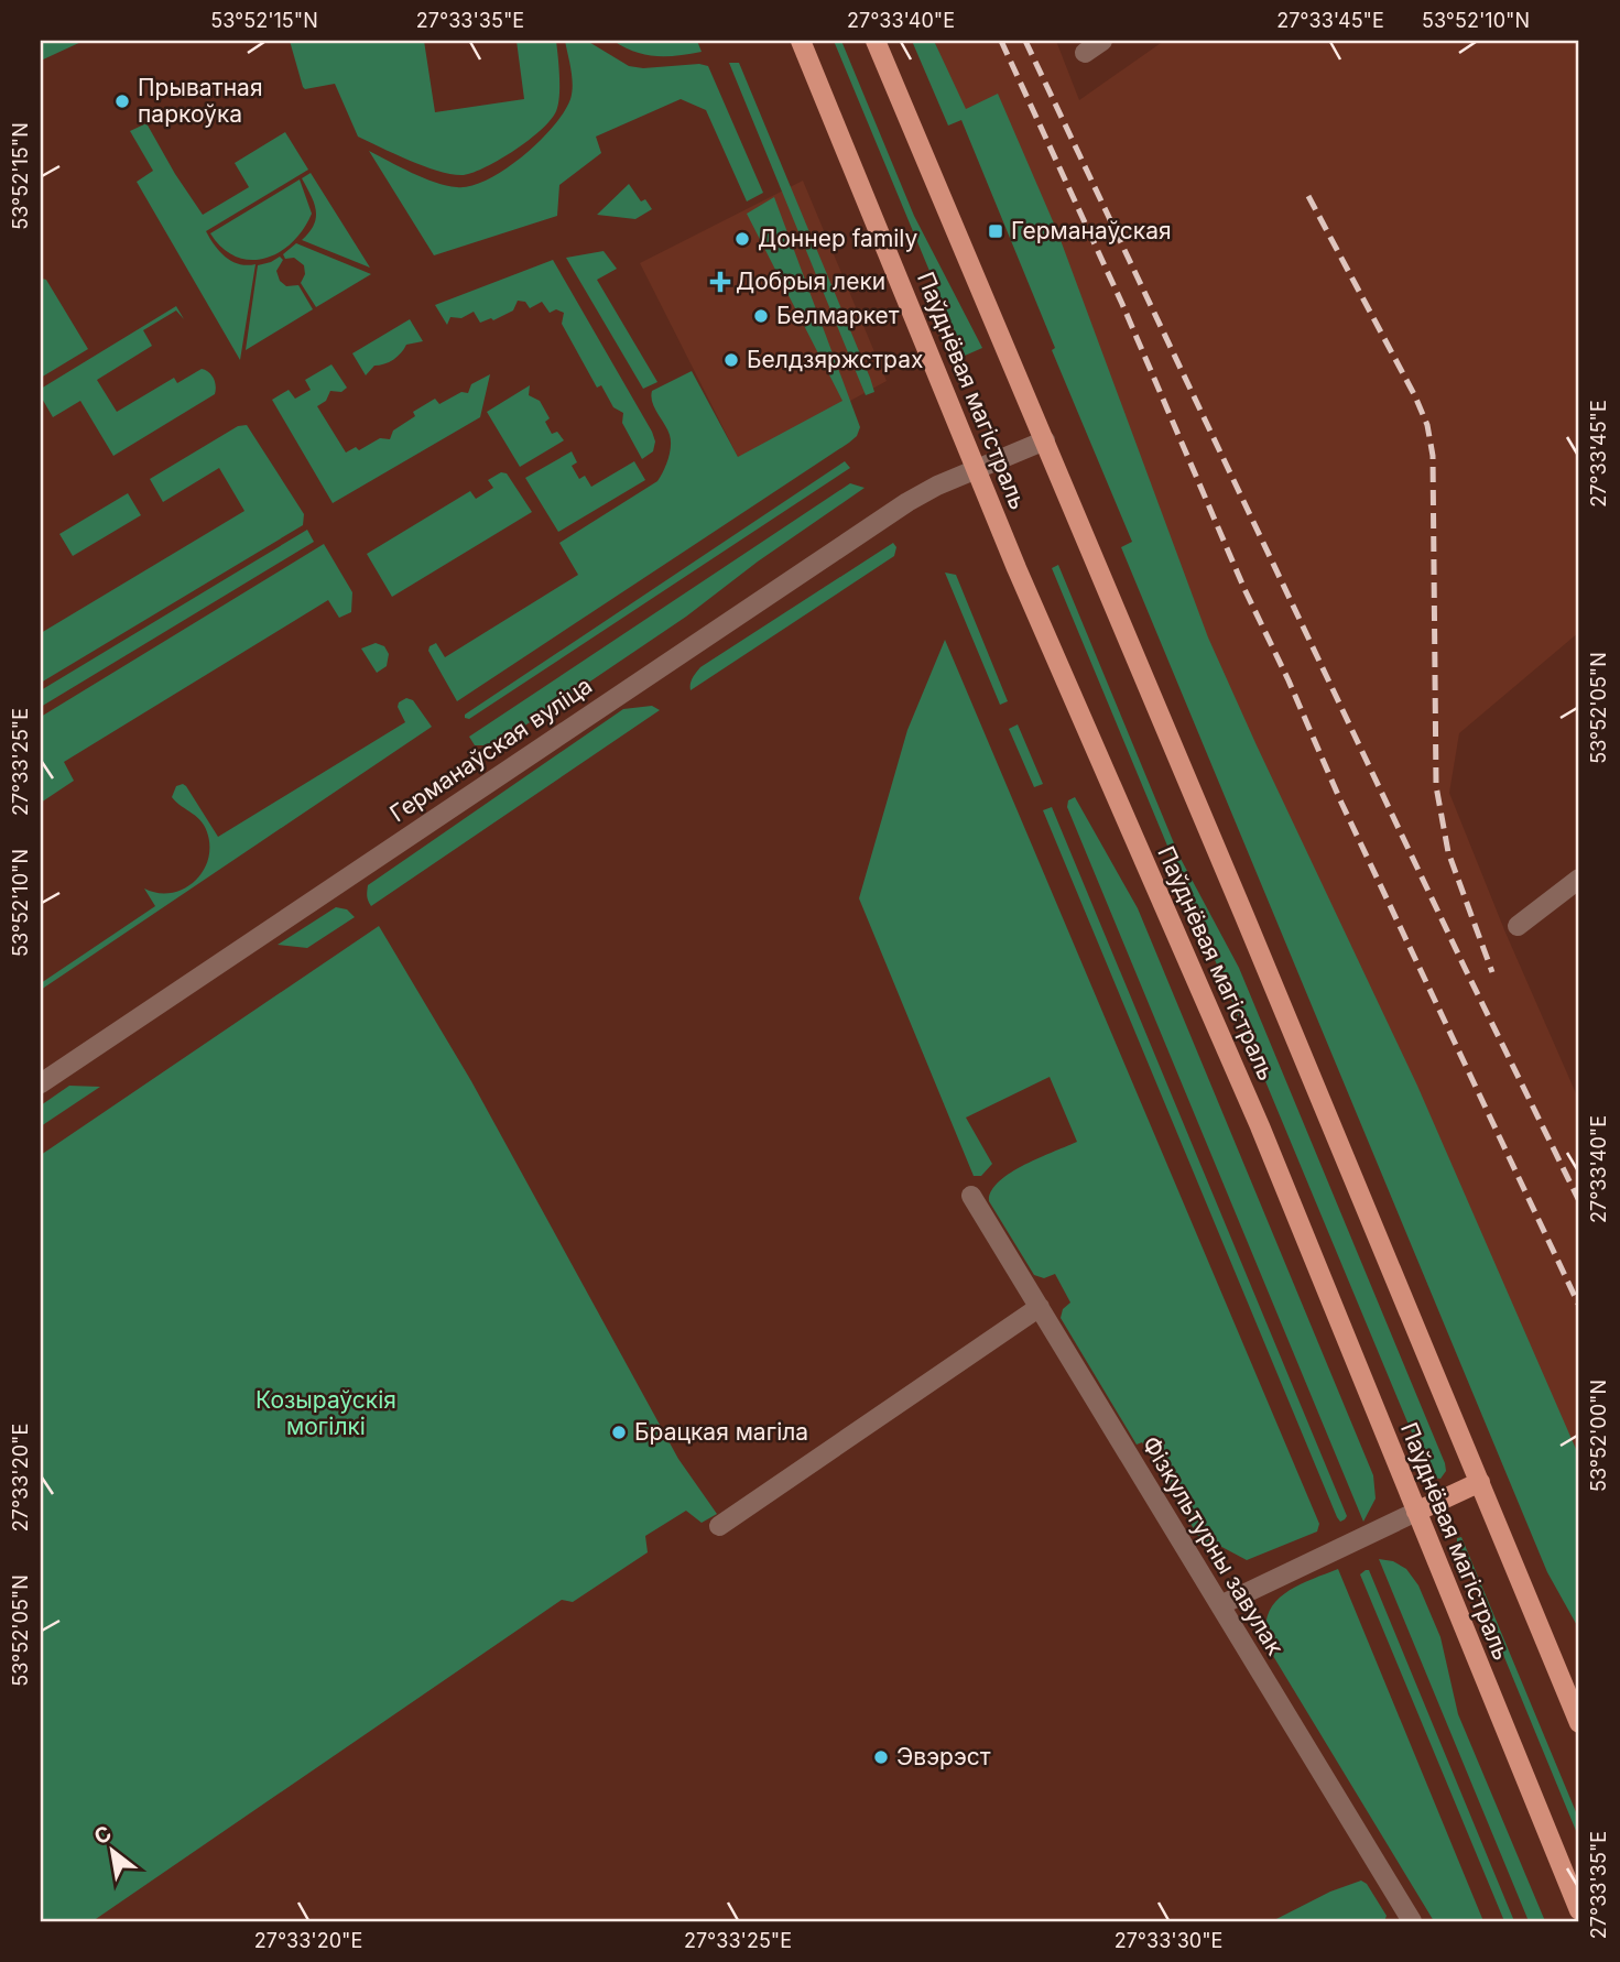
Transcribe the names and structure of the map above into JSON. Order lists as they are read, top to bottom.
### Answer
{
  "streets": {
    "main road": ["Паўднёвая магістраль"],
    "street": ["Германаўская вуліца", "Фізкультурны завулак"]
  },
  "crossings": [
    ["Паўднёвая магістраль", "Германаўская вуліца"]
  ],
  "parks": ["Козыраўскія могілкі"],
  "places": {
    "other": [
      "Прыватная паркоўка",
      "Доннер family",
      "Белмаркет",
      "Белдзяржстрах",
      "Брацкая магіла",
      "Эвэрэст"
    ],
    "transit": ["Германаўская"],
    "health": ["Добрыя леки"]
  },
  "north": "top left",
  "coordinates": [
    "53°52'15\"N",
    "27°33'35\"E",
    "27°33'40\"E",
    "27°33'45\"E",
    "53°52'10\"N",
    "53°52'05\"N",
    "27°33'25\"E",
    "53°52'00\"N",
    "27°33'20\"E",
    "27°33'30\"E"
  ]
}
